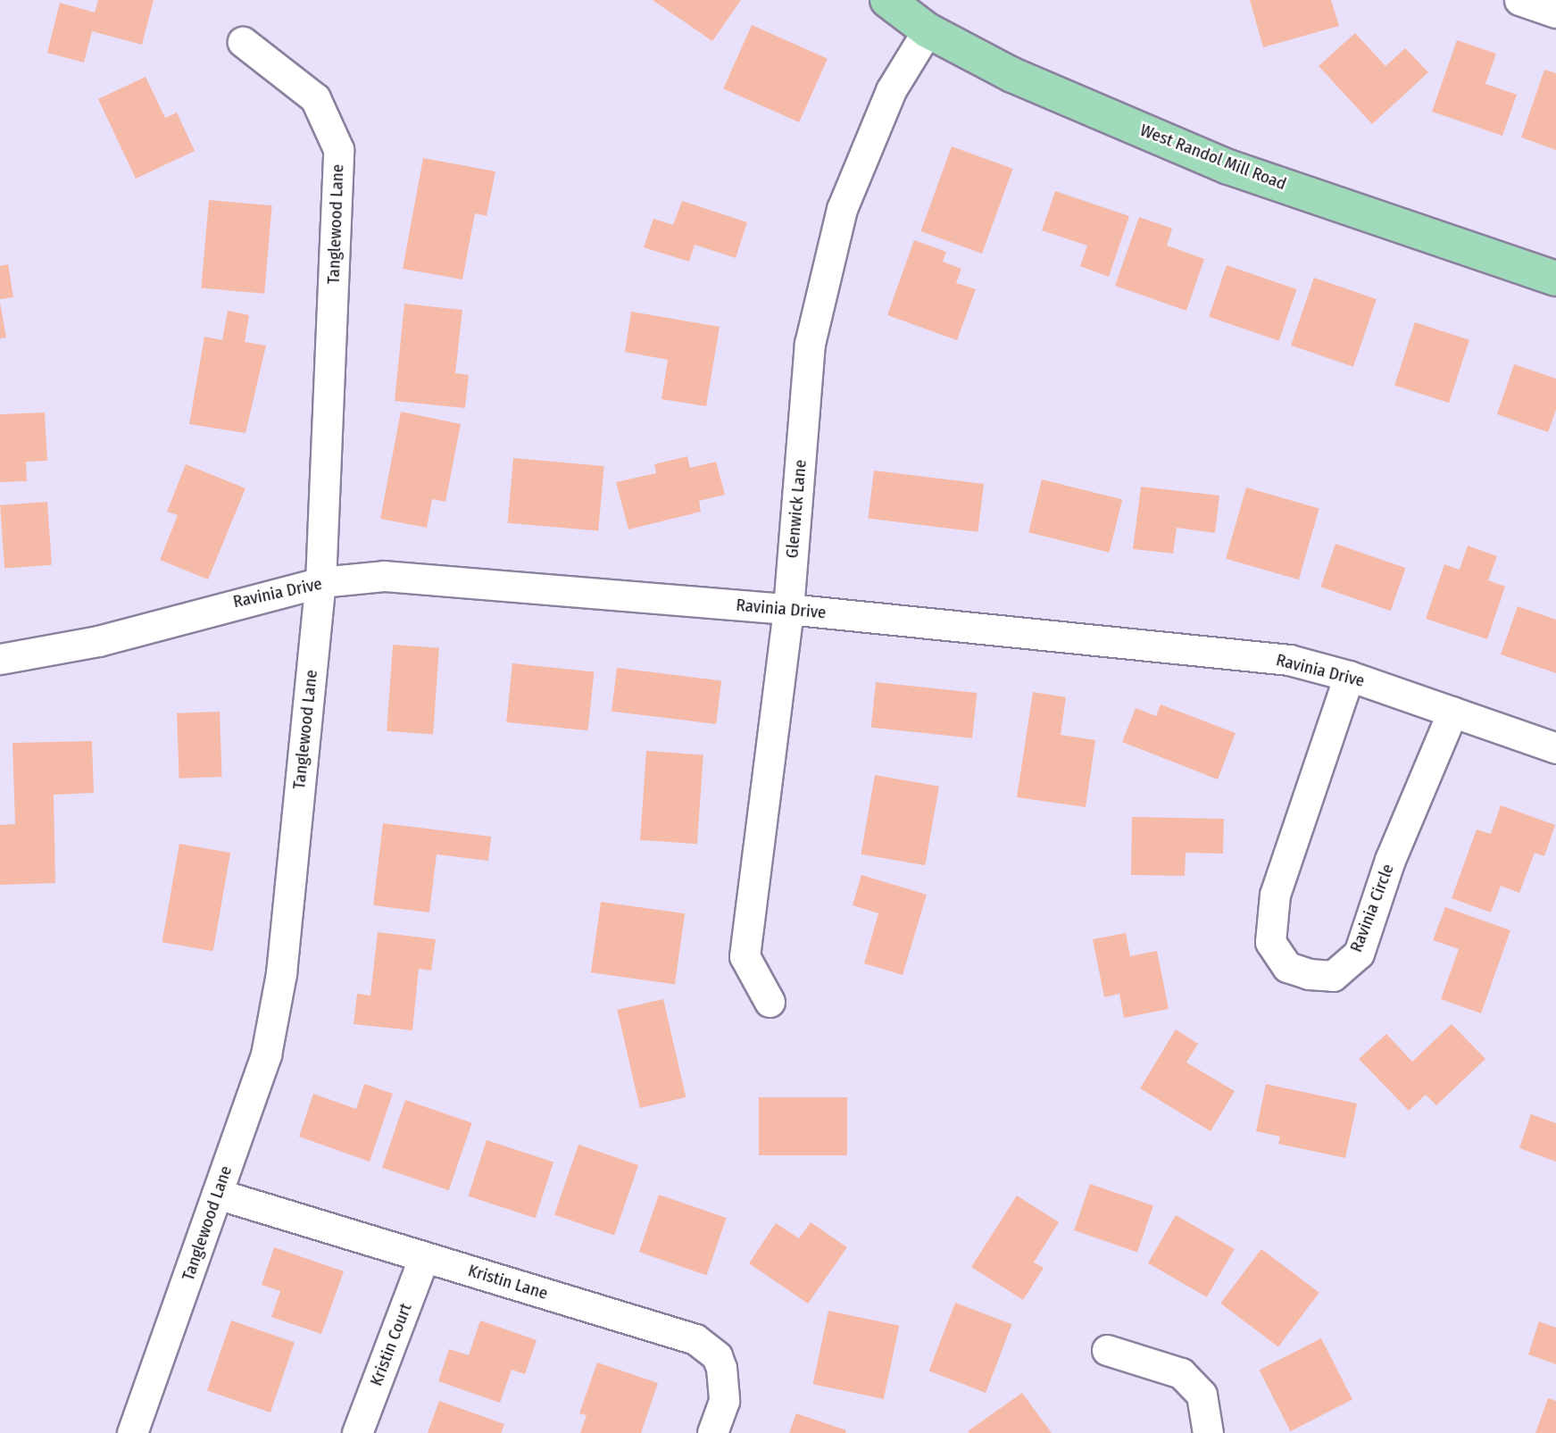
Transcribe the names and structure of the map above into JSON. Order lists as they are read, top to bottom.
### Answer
{
  "streets": {
    "main road": ["West Randol Mill Road"],
    "street": [
      "Tanglewood Lane",
      "Glenwick Lane",
      "Ravinia Drive",
      "Ravinia Circle",
      "Kristin Lane",
      "Kristin Court"
    ]
  },
  "crossings": [
    ["West Randol Mill Road", "Glenwick Lane"],
    ["Tanglewood Lane", "Ravinia Drive"],
    ["Tanglewood Lane", "Kristin Lane"],
    ["Glenwick Lane", "Ravinia Drive"],
    ["Ravinia Drive", "Ravinia Circle"],
    ["Kristin Lane", "Kristin Court"]
  ]
}
